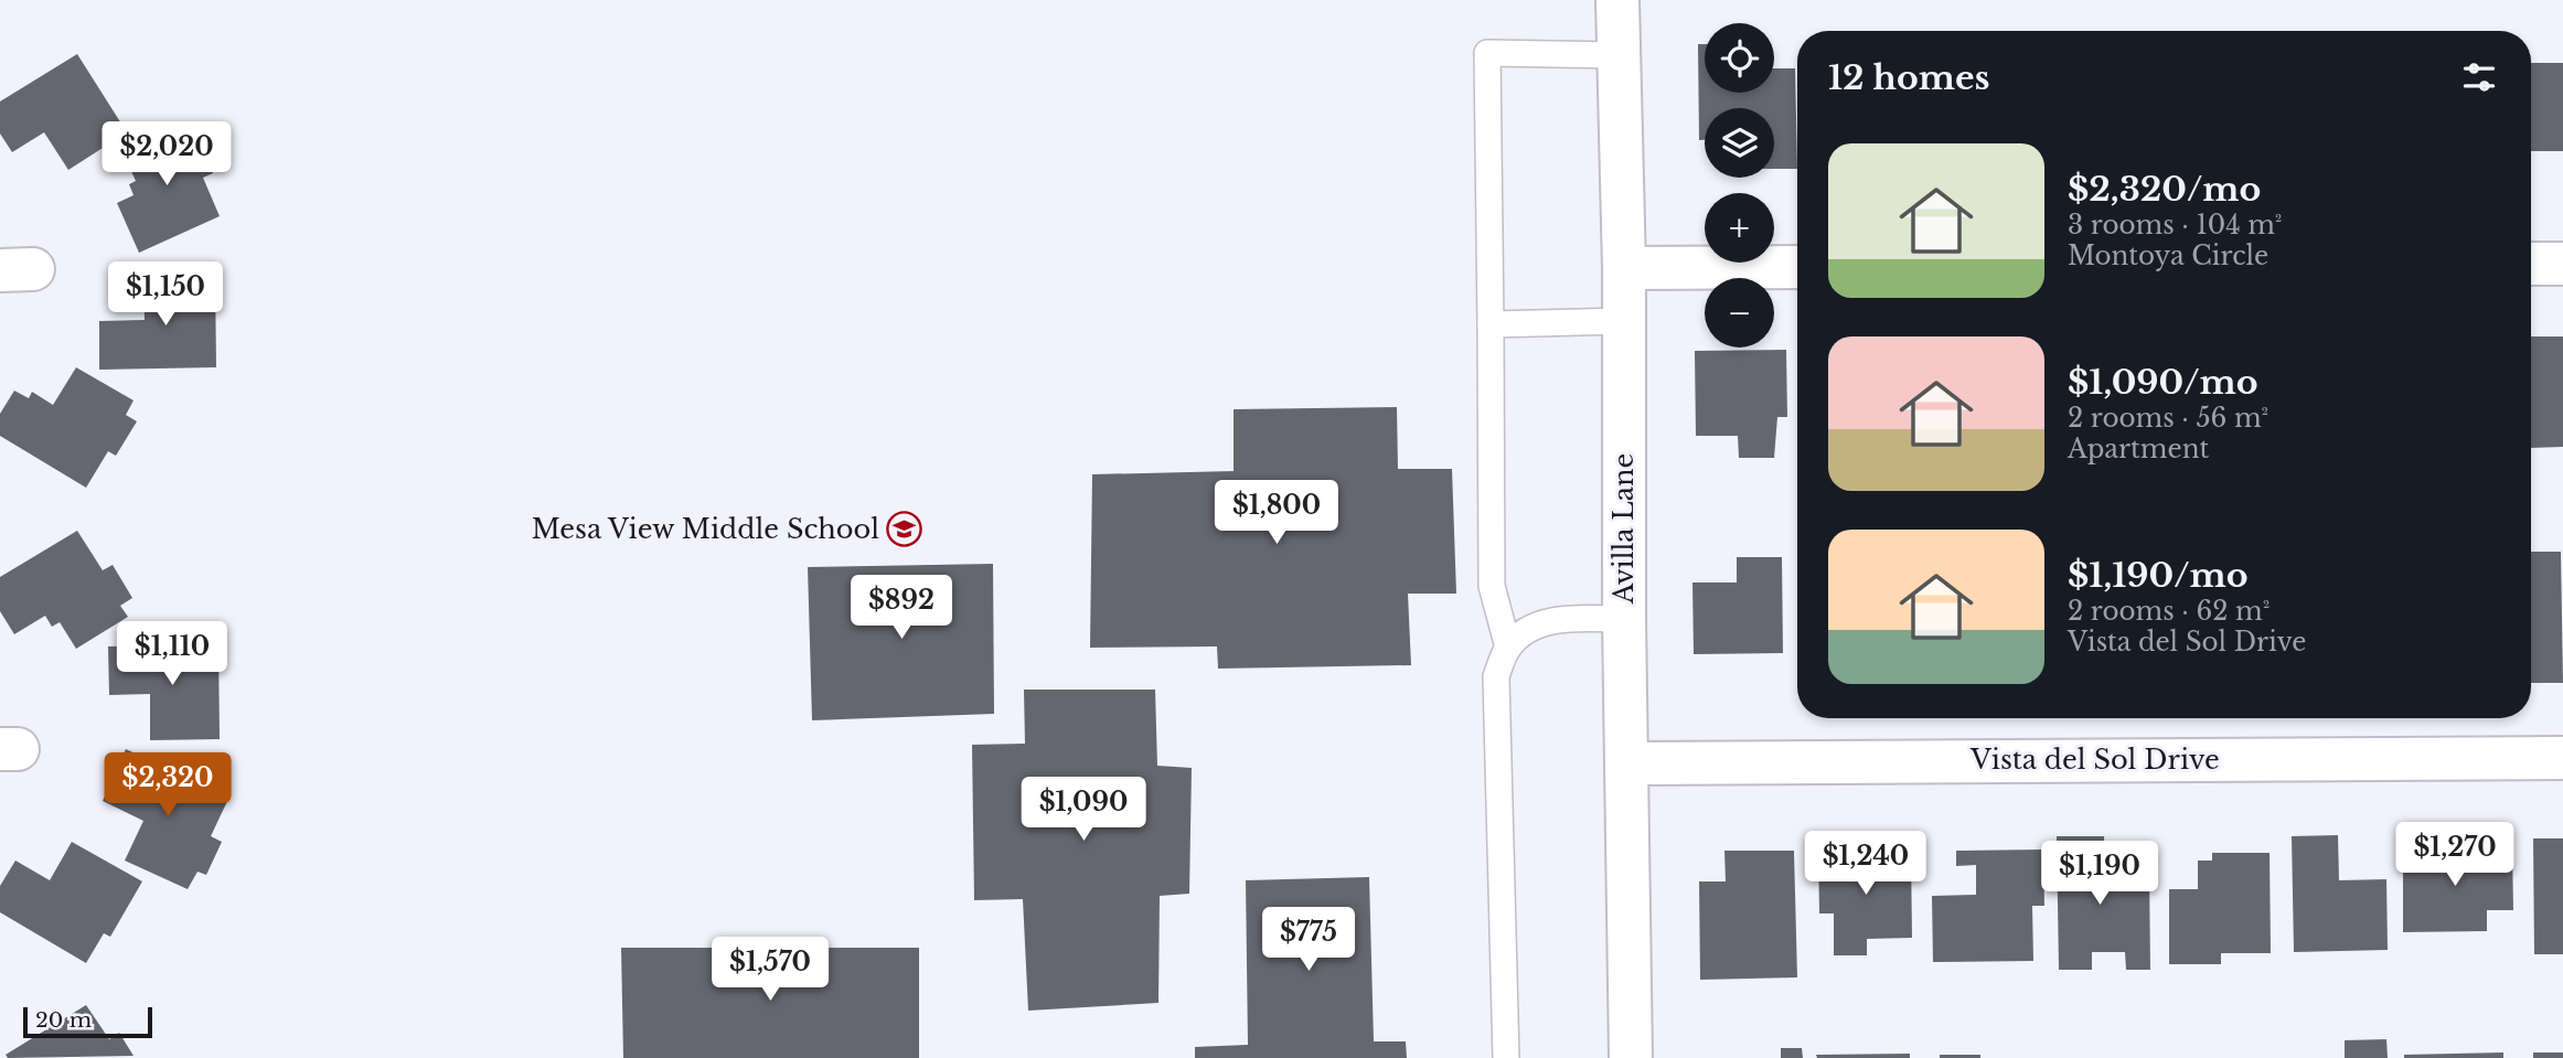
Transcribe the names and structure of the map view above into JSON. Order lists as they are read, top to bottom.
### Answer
{
  "streets": {
    "street": ["Avilla Lane", "Vista del Sol Drive"]
  },
  "crossings": [
    ["Avilla Lane", "Vista del Sol Drive"]
  ],
  "places": {
    "school or university": ["Mesa View Middle School"]
  },
  "scale_bar": "20 m",
  "page": {
    "map_buttons": ["+", "−"],
    "heading": "12 homes",
    "price": [
      "$2,020",
      "$1,150",
      "$1,800",
      "$892",
      "$1,110",
      "$2,320",
      "$1,090",
      "$1,270",
      "$1,240",
      "$1,190",
      "$775",
      "$1,570"
    ],
    "list": [
      {
        "name": "$2,320/mo",
        "note": "3 rooms · 104 m² · Montoya Circle"
      },
      {
        "name": "$1,090/mo",
        "note": "2 rooms · 56 m² · Apartment"
      },
      {
        "name": "$1,190/mo",
        "note": "2 rooms · 62 m² · Vista del Sol Drive"
      }
    ],
    "scale": "20 m"
  }
}
